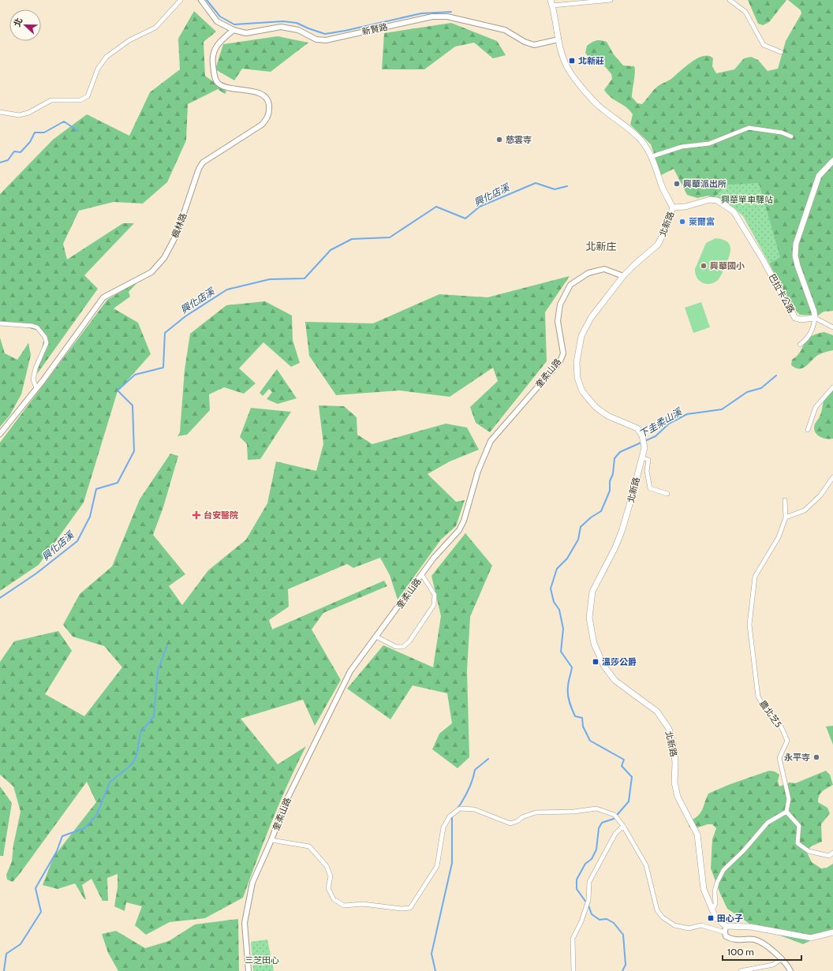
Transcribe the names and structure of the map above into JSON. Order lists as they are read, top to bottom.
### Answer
{
  "streets": {
    "main road": ["北新路", "巴拉卡公路"],
    "street": [
      "新賢路",
      "楓林路",
      "奎柔山路",
      "農北芝5"
    ]
  },
  "crossings": [
    ["新賢路", "北新路"],
    ["新賢路", "楓林路"],
    ["北新路", "巴拉卡公路"],
    ["北新路", "奎柔山路"]
  ],
  "districts": ["北新庄"],
  "water": ["興化店溪", "下圭柔山溪"],
  "parks": ["興華單車驛站", "三芝田心"],
  "places": {
    "transit": ["北新莊", "溫莎公爵", "田心子"],
    "other": [
      "慈雲寺",
      "興華派出所",
      "萊爾富",
      "興華國小",
      "永平寺"
    ],
    "health": ["台安醫院"]
  },
  "scale_bar": "100 m",
  "north": "left"
}
